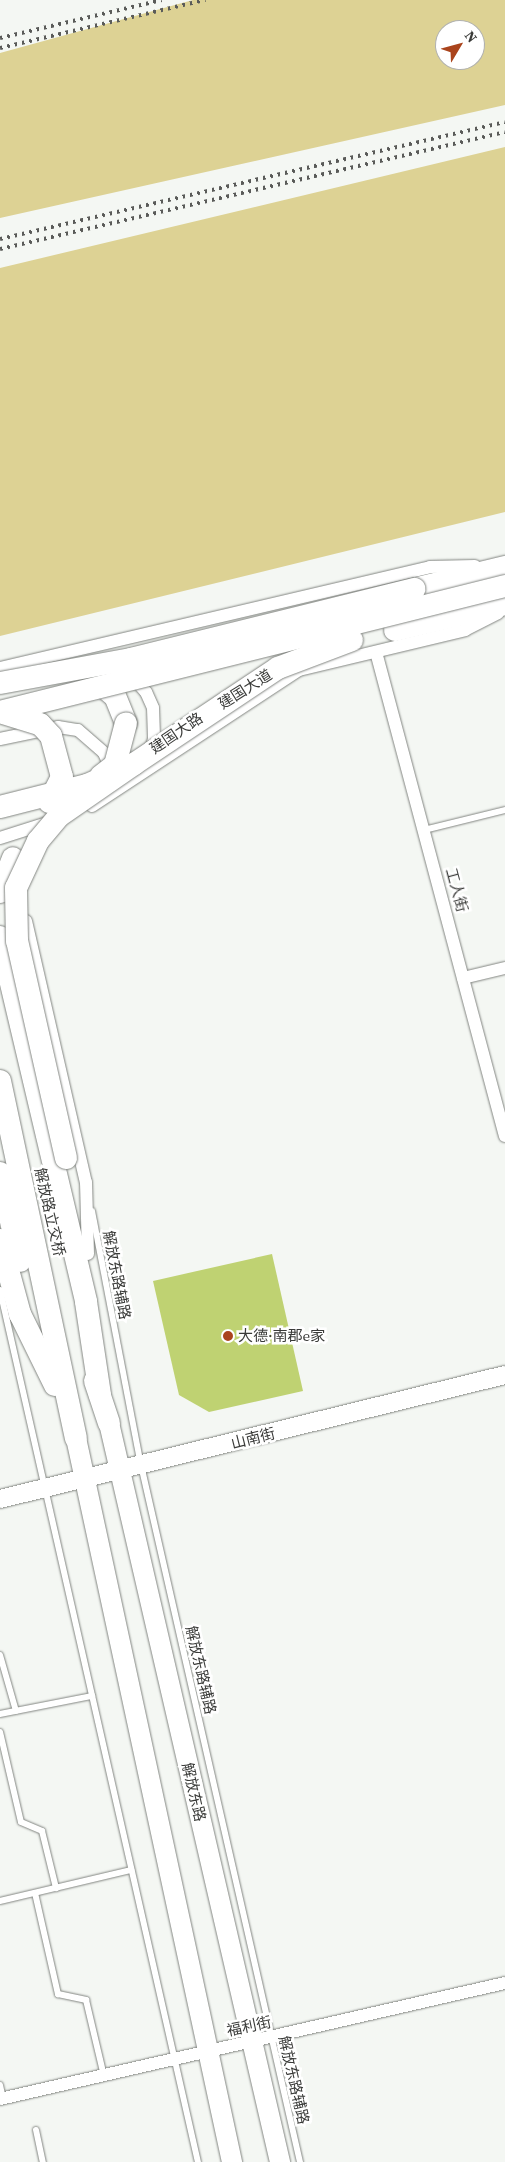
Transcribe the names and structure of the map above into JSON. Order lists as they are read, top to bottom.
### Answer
{
  "streets": {
    "highway": ["建国大道", "解放路立交桥"],
    "main road": ["山南街", "解放东路"],
    "street": ["建国大路", "工人街", "福利街"],
    "lane": ["解放东路辅路"]
  },
  "crossings": [
    ["建国大道", "建国大路"],
    ["建国大路", "工人街"],
    ["解放路立交桥", "解放东路"],
    ["解放东路辅路", "山南街"],
    ["解放东路辅路", "福利街"],
    ["山南街", "解放东路"],
    ["解放东路", "福利街"]
  ],
  "places": ["大德·南郡e家"],
  "north": "top right"
}
